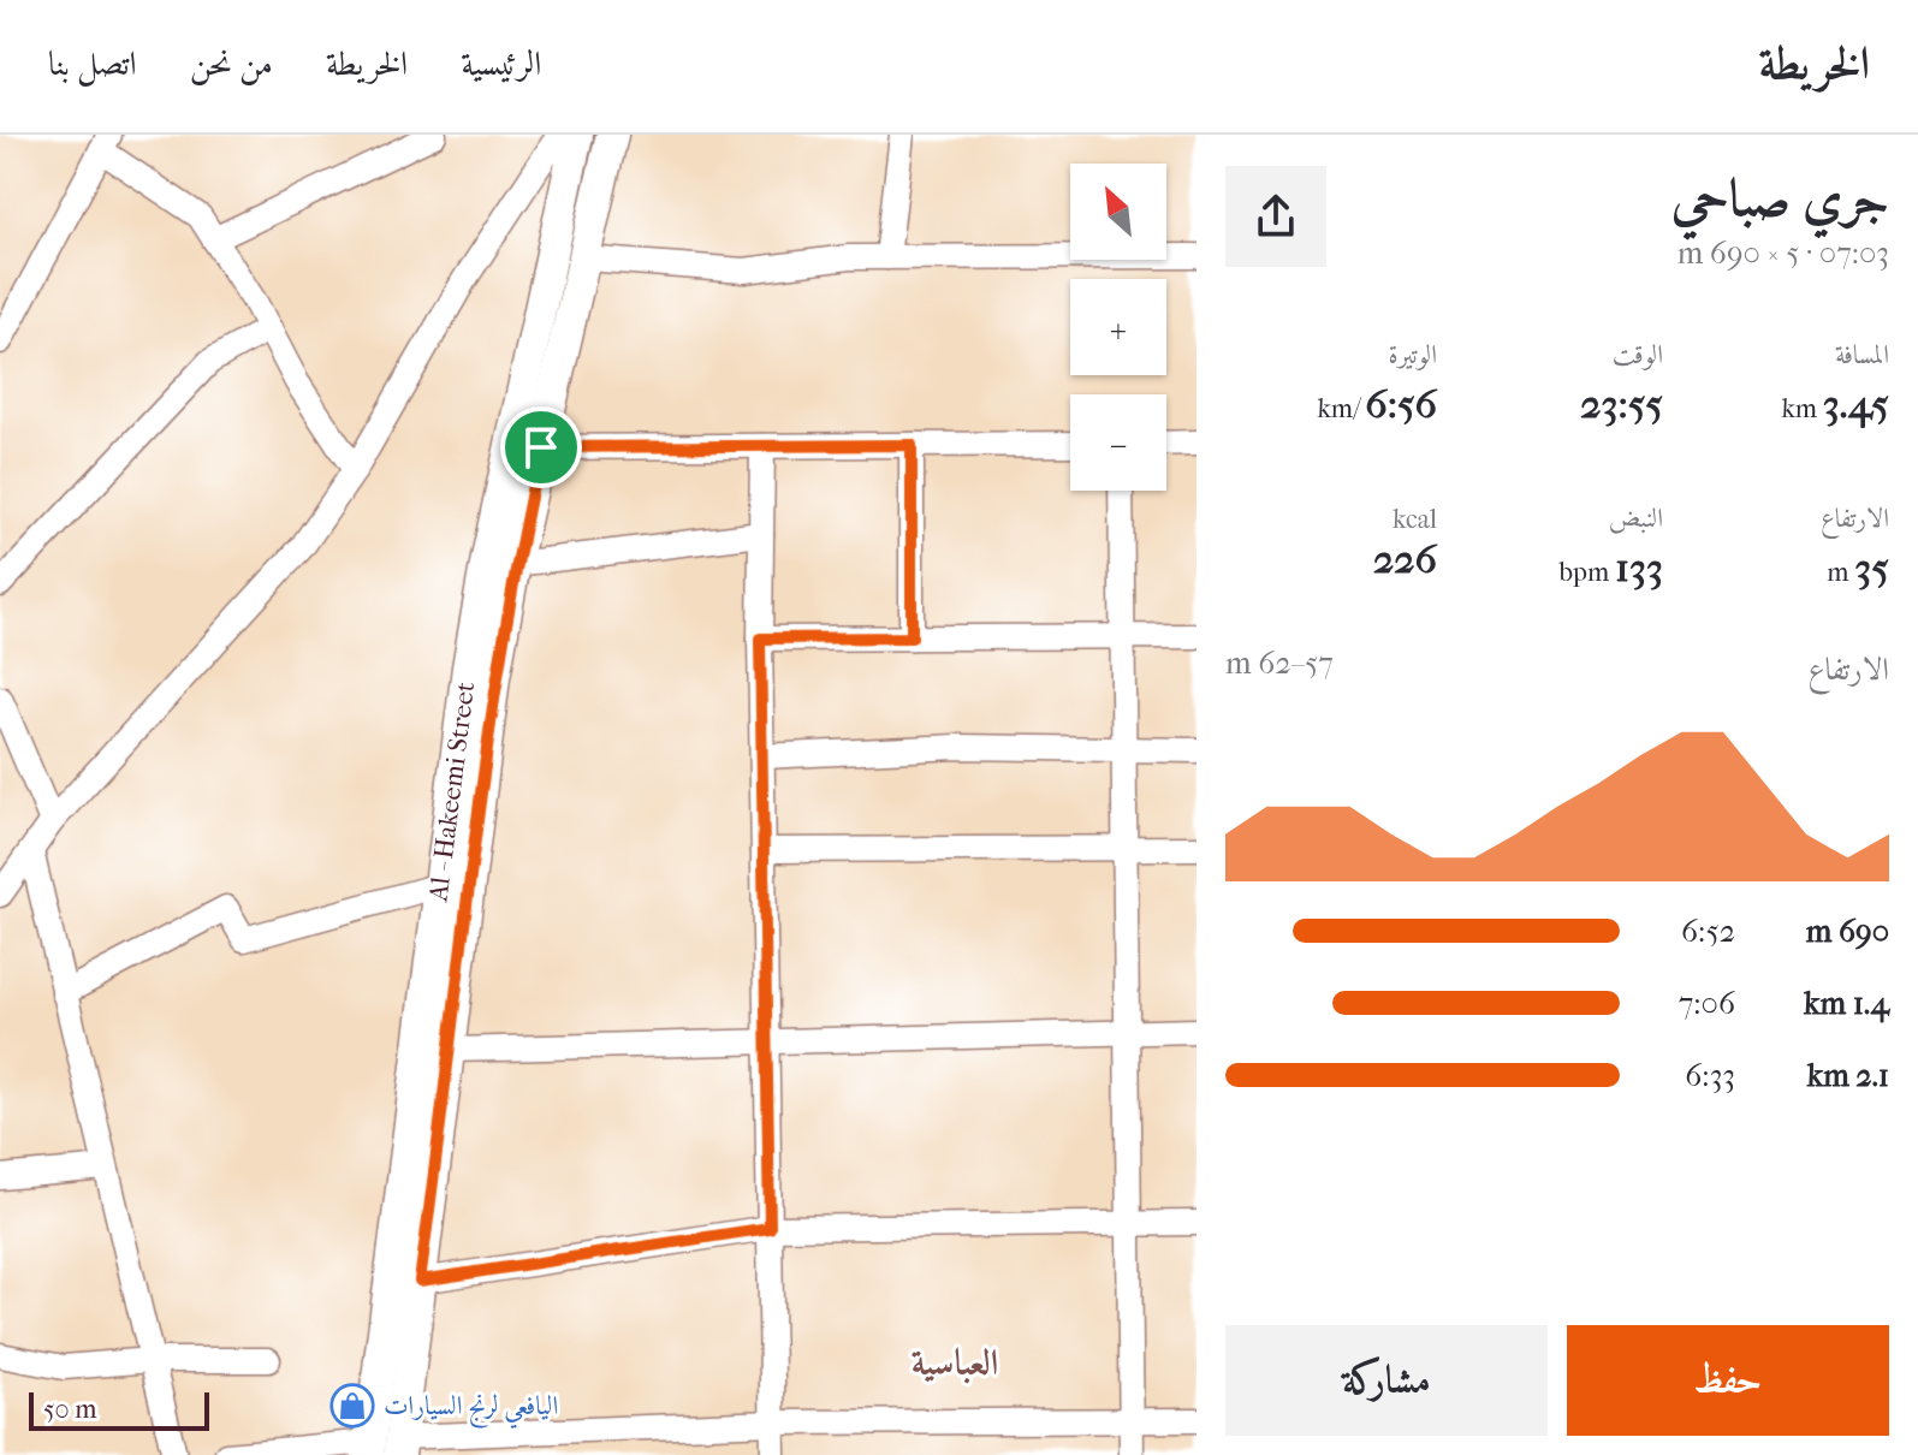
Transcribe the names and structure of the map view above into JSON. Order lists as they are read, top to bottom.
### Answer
{
  "streets": {
    "street": ["Al - Hakeemi Street"]
  },
  "districts": ["العباسية"],
  "places": {
    "shop": ["اليافعي لرنج السيارات"]
  },
  "scale_bar": "50 m",
  "north": "top left",
  "page": {
    "header": "الخريطة",
    "nav": [
      "الرئيسية",
      "الخريطة",
      "من نحن",
      "اتصل بنا"
    ],
    "heading": ["جري صباحي", "07:03 · 5 × 690 m"],
    "map_buttons": ["+", "−"],
    "stats": [
      ["المسافة", "3.45 km"],
      ["الوقت", "23:55"],
      ["الوتيرة", "6:56 /km"],
      ["الارتفاع", "35 m"],
      ["النبض", "133 bpm"],
      ["kcal", "226"]
    ],
    "chart": ["الارتفاع", "57–62 m"],
    "list": [
      {
        "name": "690 m",
        "note": "6:52"
      },
      {
        "name": "1.4 km",
        "note": "7:06"
      },
      {
        "name": "2.1 km",
        "note": "6:33"
      }
    ],
    "buttons": ["حفظ", "مشاركة"],
    "scale": "50 m"
  }
}
